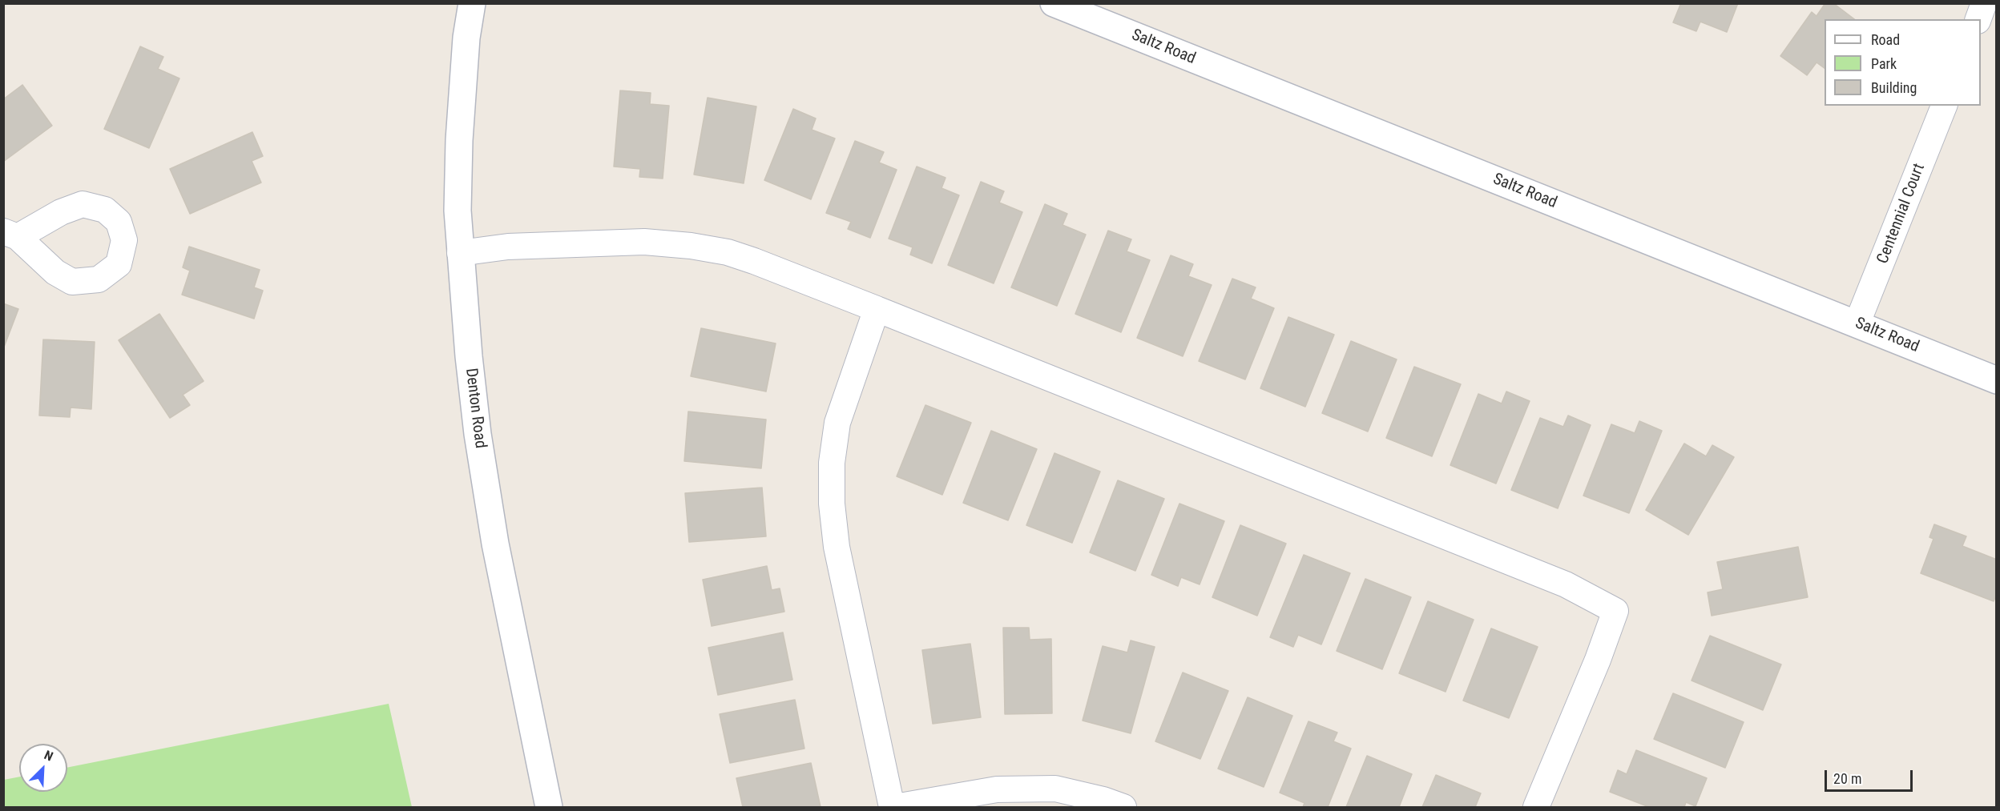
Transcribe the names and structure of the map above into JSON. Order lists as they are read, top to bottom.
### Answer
{
  "streets": {
    "street": ["Saltz Road", "Centennial Court", "Denton Road"]
  },
  "crossings": [
    ["Saltz Road", "Centennial Court"]
  ],
  "legend": ["Road", "Park", "Building"],
  "scale_bar": "20 m",
  "north": "top right"
}
